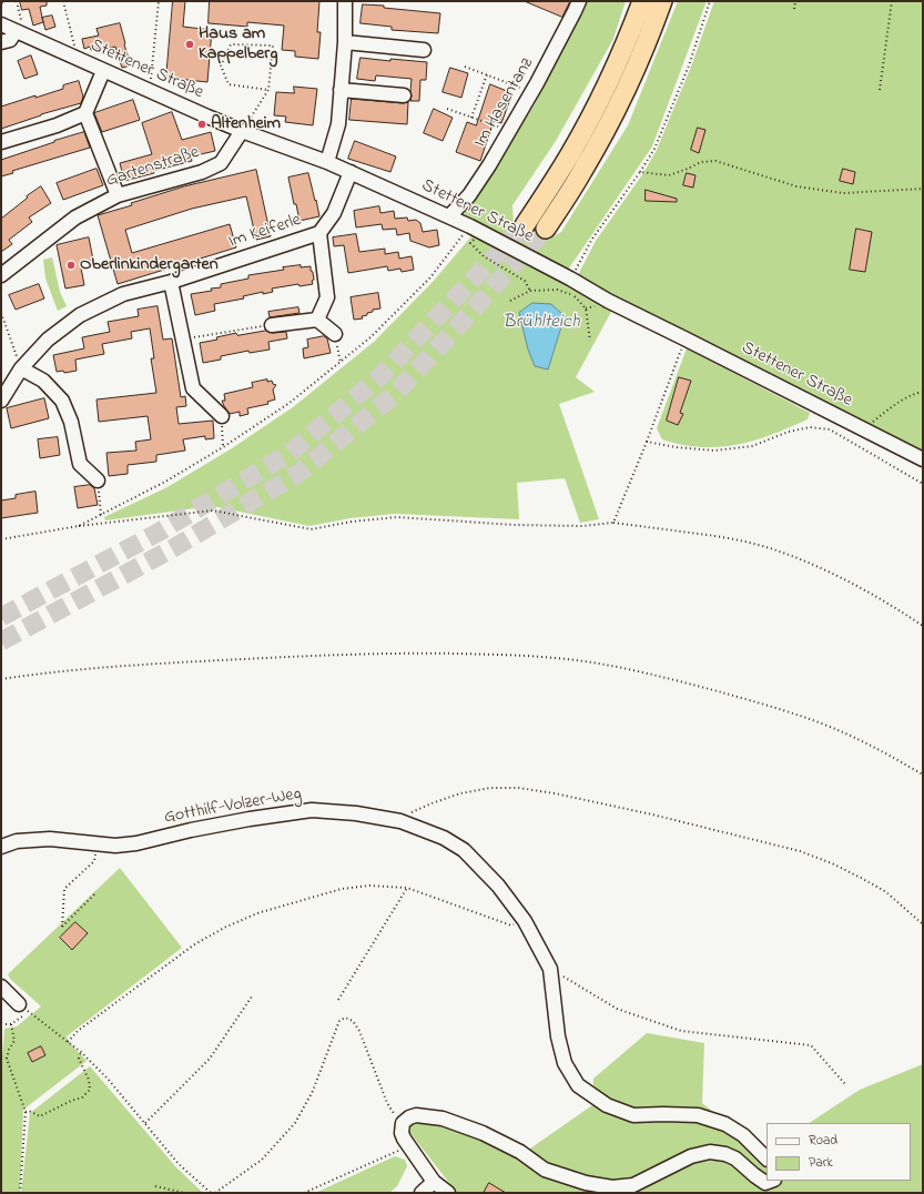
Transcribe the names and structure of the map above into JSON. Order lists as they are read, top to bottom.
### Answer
{
  "streets": {
    "street": [
      "Stettener Straße",
      "Im Hasentanz",
      "Gartenstraße",
      "Im Keiferle",
      "Gotthilf-Volzer-Weg"
    ]
  },
  "crossings": [
    ["Stettener Straße", "Im Hasentanz"],
    ["Stettener Straße", "Gartenstraße"],
    ["Stettener Straße", "Im Keiferle"]
  ],
  "water": ["Brühlteich"],
  "places": ["Haus am Kappelberg", "Altenheim", "Oberlinkindergarten"],
  "legend": ["Road", "Park"]
}
